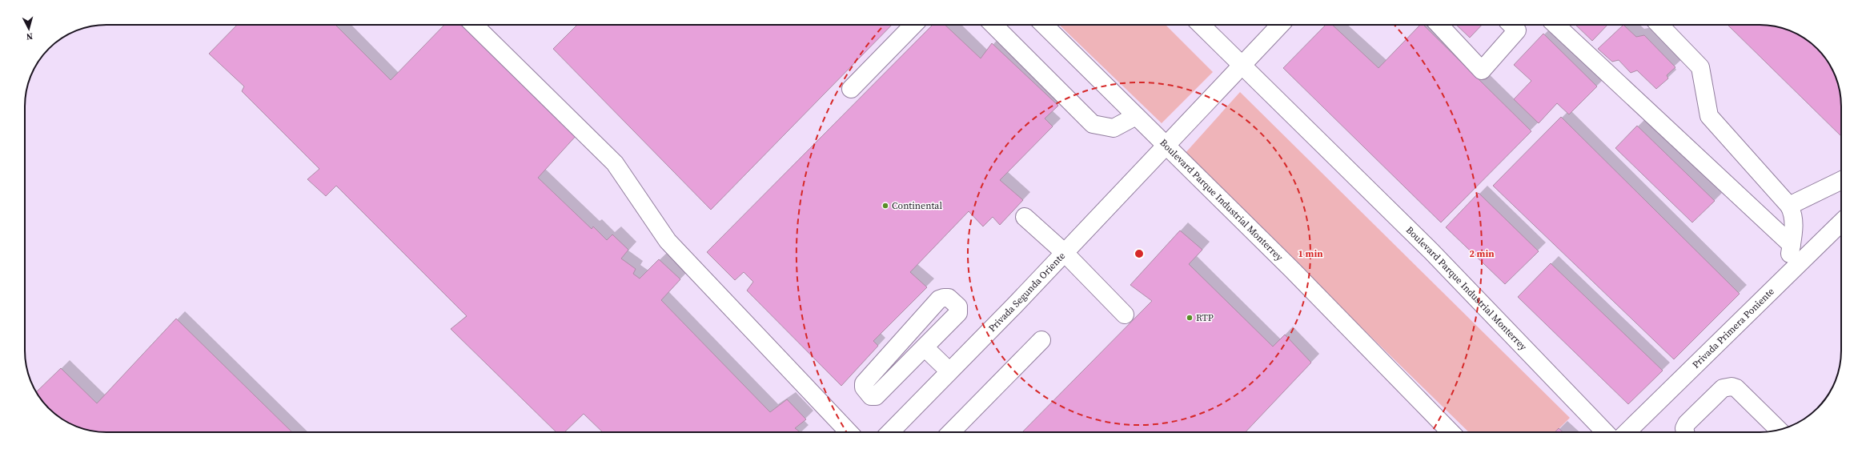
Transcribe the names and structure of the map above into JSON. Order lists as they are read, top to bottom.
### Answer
{
  "streets": {
    "street": ["Boulevard Parque Industrial Monterrey", "Privada Segunda Oriente", "Privada Primera Poniente"]
  },
  "crossings": [
    ["Boulevard Parque Industrial Monterrey", "Privada Segunda Oriente"]
  ],
  "places": ["Continental", "RTP"],
  "north": "bottom",
  "rings": ["1 min", "2 min"]
}
